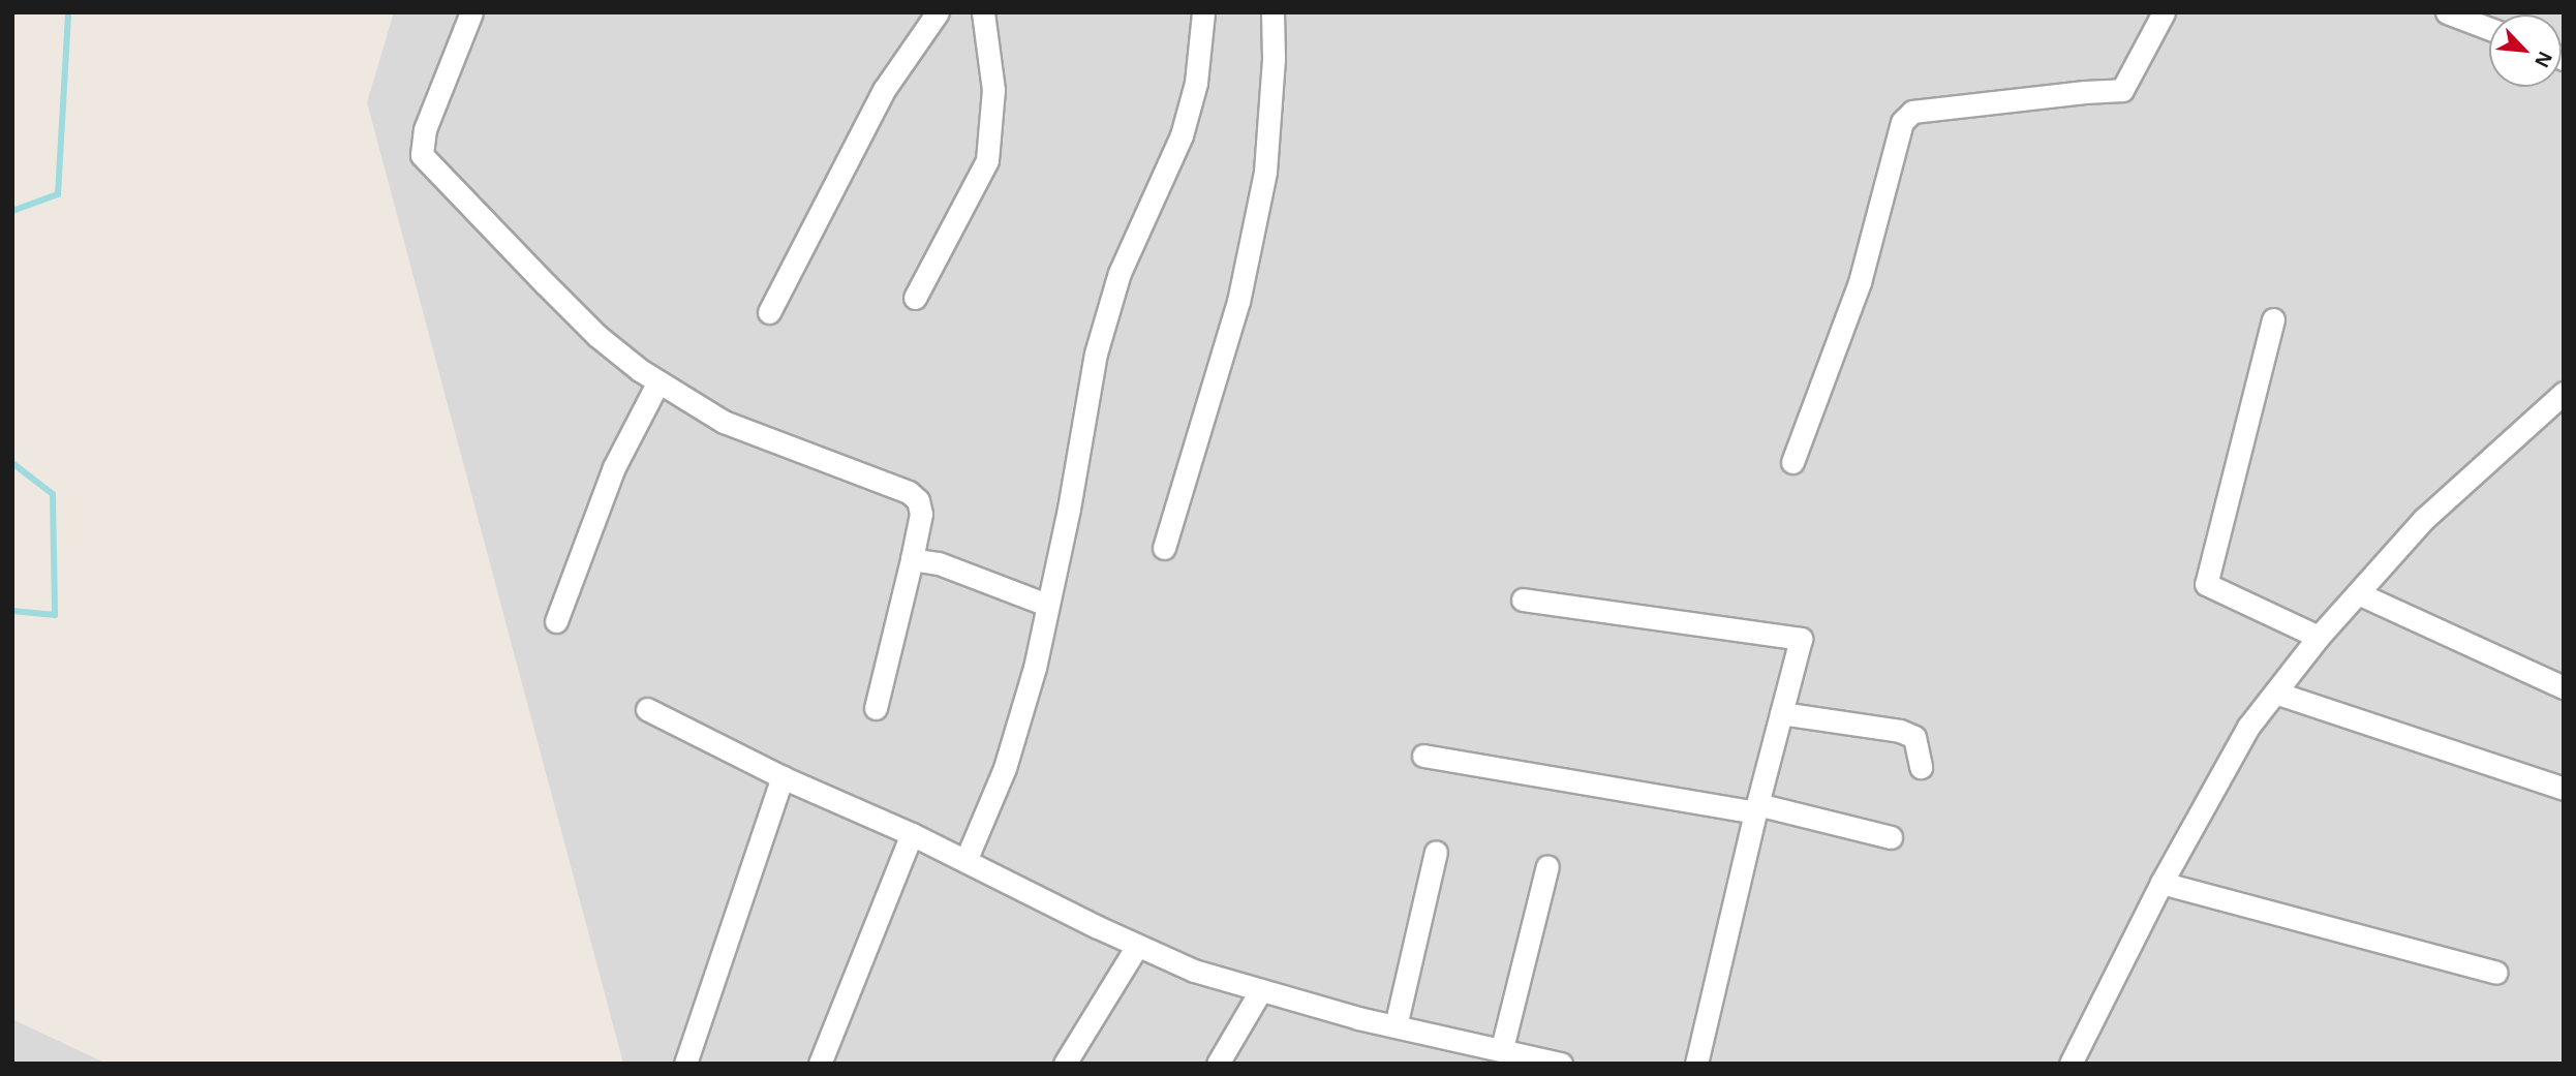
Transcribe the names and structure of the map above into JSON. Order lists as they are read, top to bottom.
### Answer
{
  "north": "bottom right"
}
